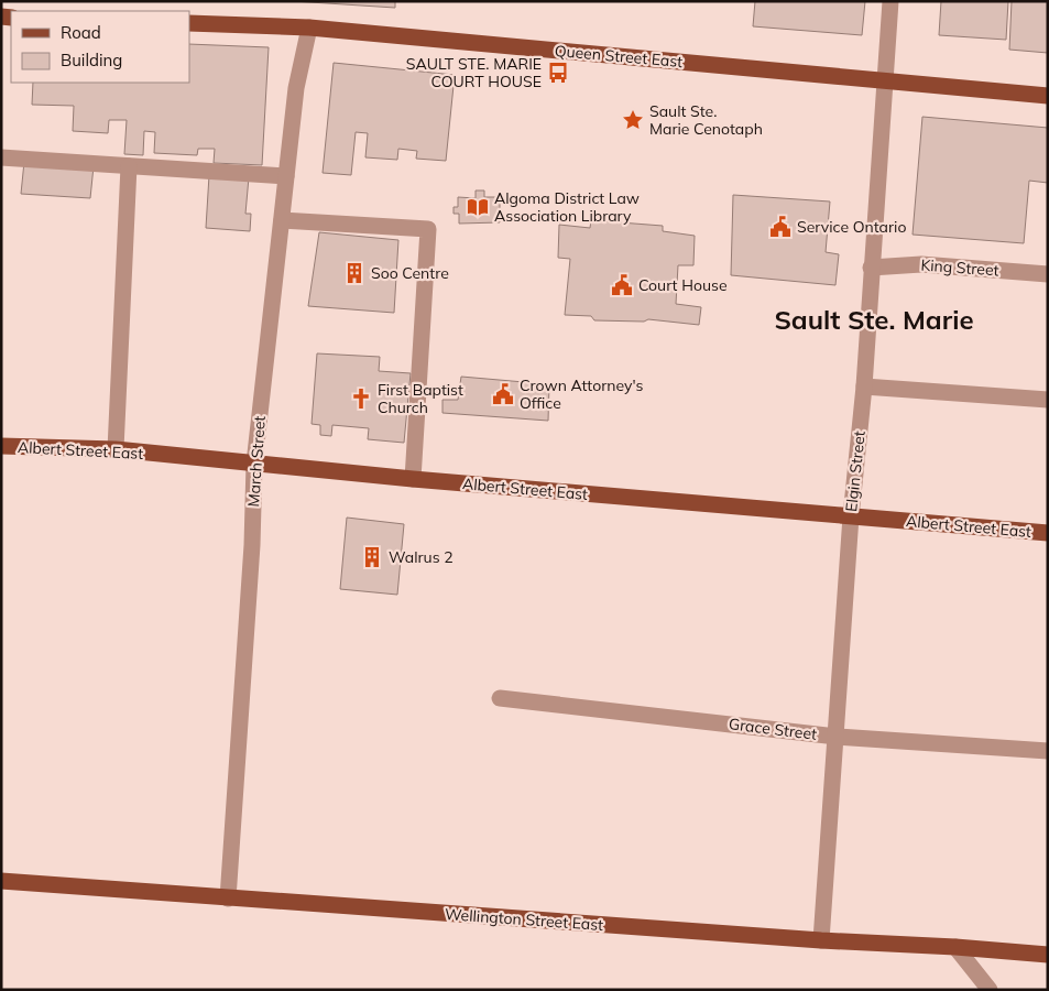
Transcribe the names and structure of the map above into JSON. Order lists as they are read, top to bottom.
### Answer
{
  "streets": {
    "main road": ["Queen Street East", "Albert Street East", "Wellington Street East"],
    "street": [
      "King Street",
      "March Street",
      "Elgin Street",
      "Grace Street"
    ]
  },
  "crossings": [
    ["Queen Street East", "March Street"],
    ["Queen Street East", "Elgin Street"],
    ["King Street", "Elgin Street"],
    ["Albert Street East", "March Street"],
    ["Albert Street East", "Elgin Street"],
    ["March Street", "Wellington Street East"],
    ["Elgin Street", "Grace Street"],
    ["Elgin Street", "Wellington Street East"]
  ],
  "districts": ["Sault Ste. Marie"],
  "places": {
    "bus stop": ["SAULT STE. MARIE COURT HOUSE"],
    "place": ["Sault Ste. Marie Cenotaph"],
    "library": ["Algoma District Law Association Library"],
    "public building": ["Service Ontario", "Court House", "Crown Attorney's Office"],
    "building": ["Soo Centre", "Walrus 2"],
    "church": ["First Baptist Church"]
  },
  "legend": ["Road", "Building"]
}
